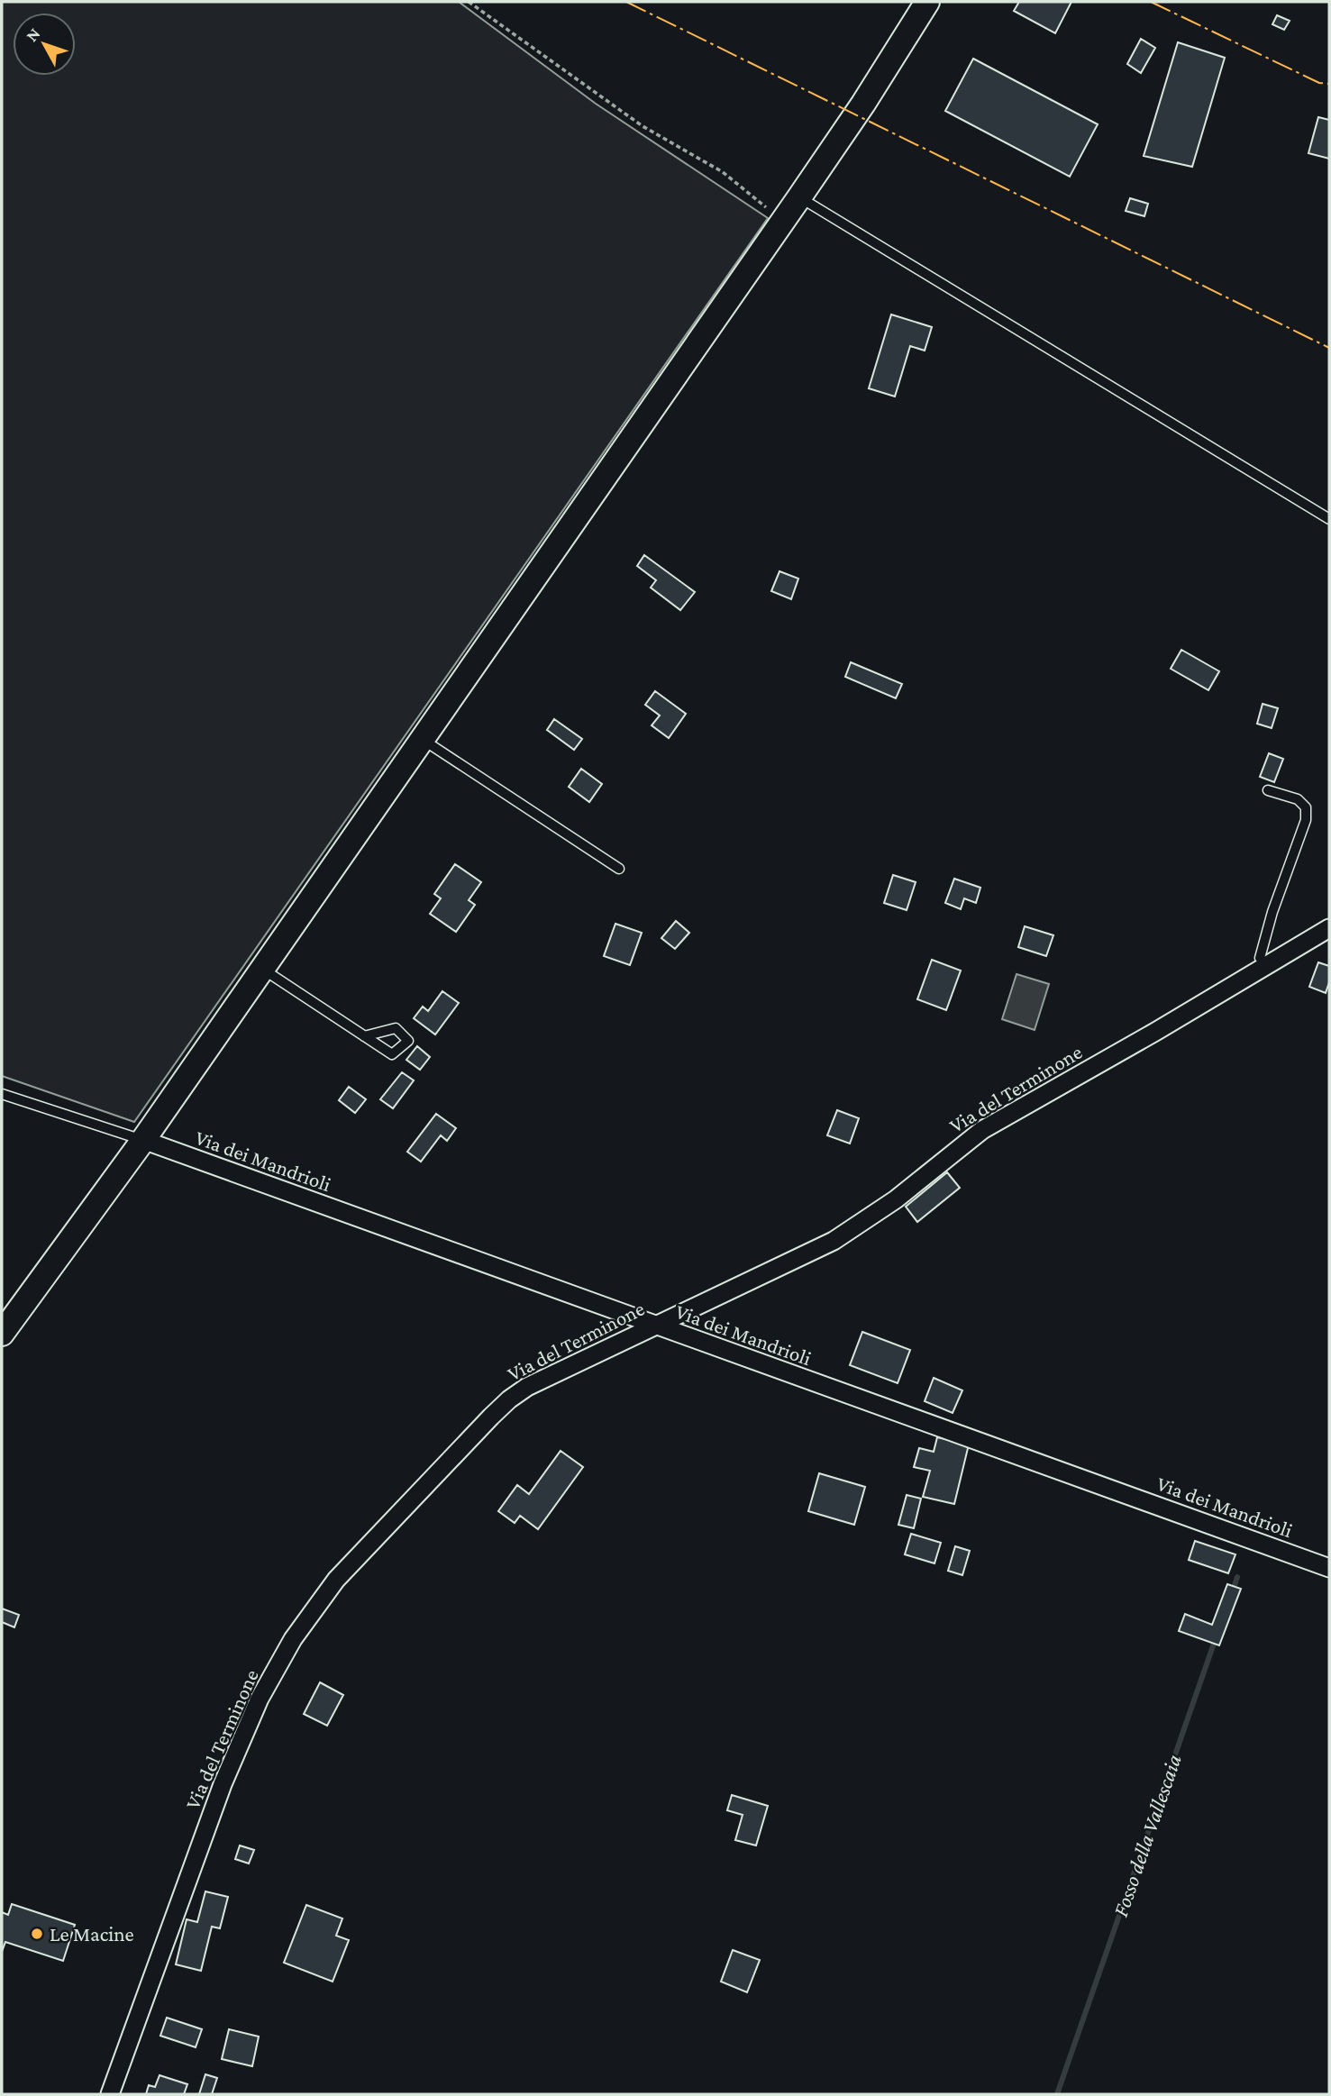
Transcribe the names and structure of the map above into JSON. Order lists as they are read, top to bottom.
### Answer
{
  "streets": {
    "street": ["Via del Terminone", "Via dei Mandrioli"]
  },
  "crossings": [
    ["Via del Terminone", "Via dei Mandrioli"]
  ],
  "water": ["Fosso della Vallescaia"],
  "places": ["Le Macine"],
  "north": "top left"
}
